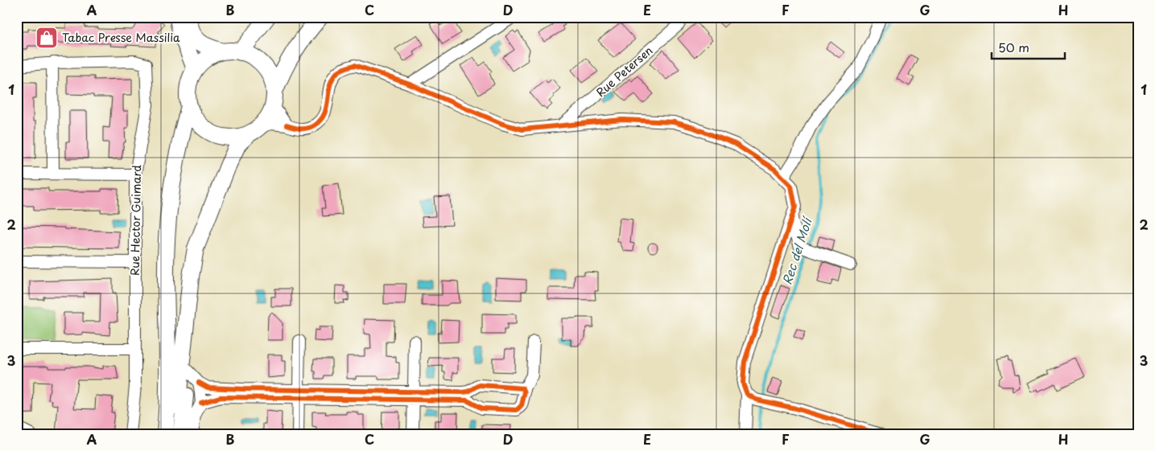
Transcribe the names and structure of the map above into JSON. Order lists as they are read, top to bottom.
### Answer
{
  "streets": {
    "street": ["Rue Petersen", "Rue Hector Guimard"]
  },
  "water": ["Rec del Molí"],
  "places": {
    "shop": ["Tabac Presse Massilia"]
  },
  "scale_bar": "50 m",
  "grid": {
    "columns": [
      "A",
      "B",
      "C",
      "D",
      "E",
      "F",
      "G",
      "H"
    ],
    "rows": ["1", "2", "3"]
  }
}
